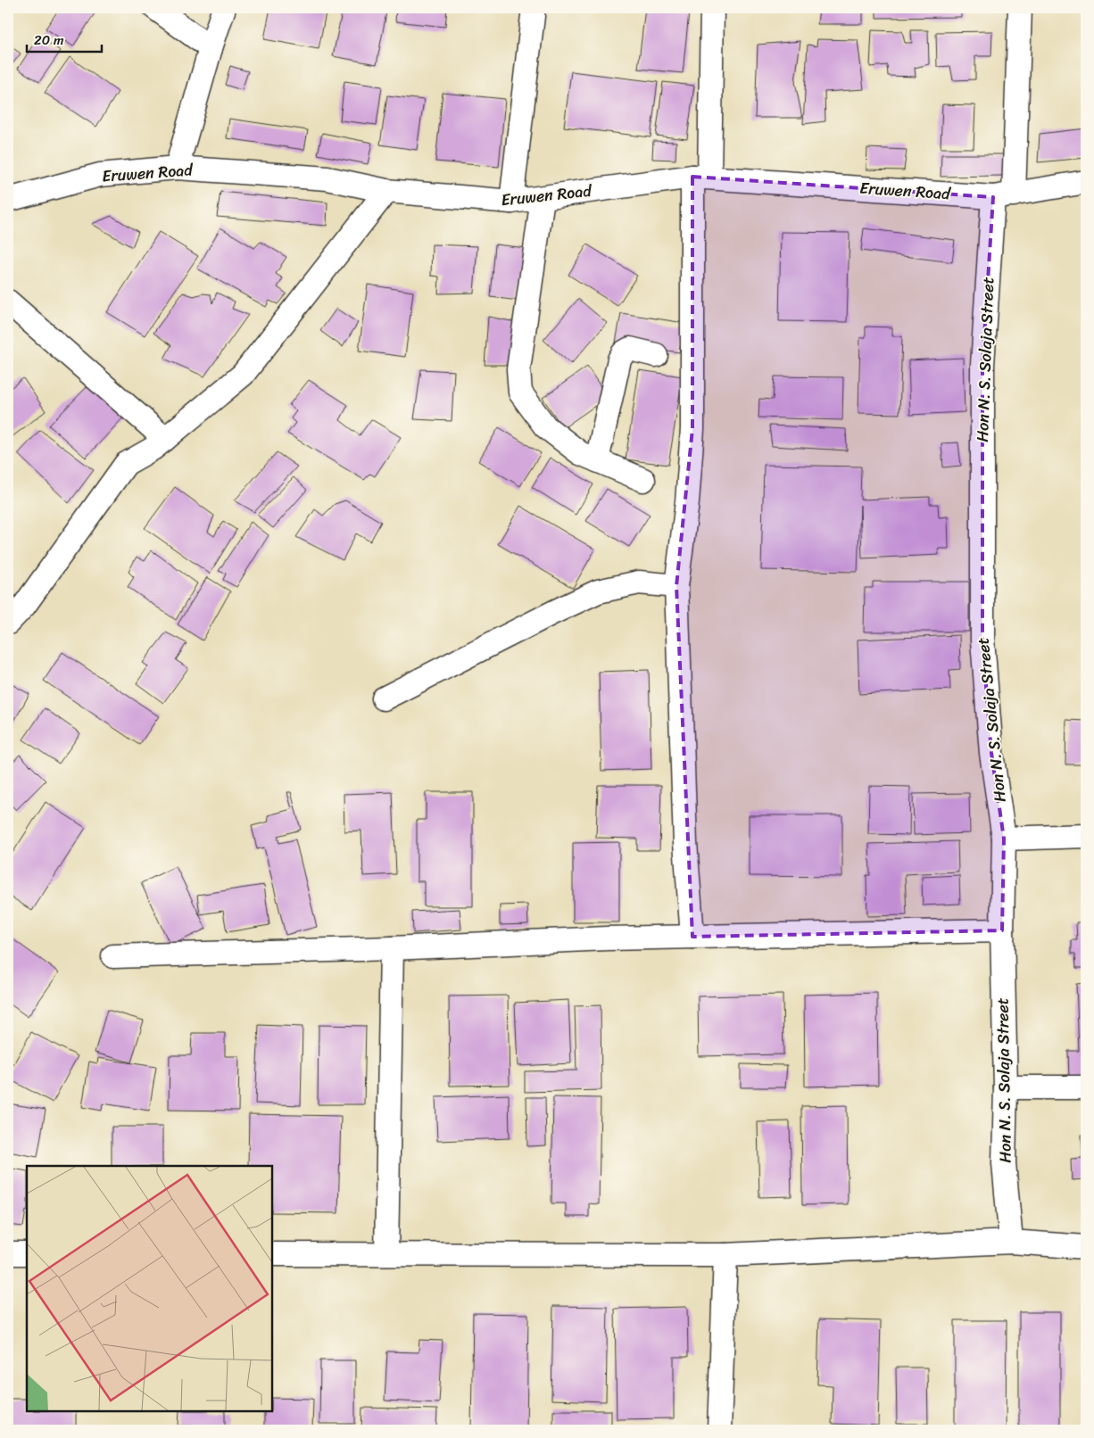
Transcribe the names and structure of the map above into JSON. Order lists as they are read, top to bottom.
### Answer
{
  "streets": {
    "street": ["Eruwen Road", "Hon N. S. Solaja Street"]
  },
  "crossings": [
    ["Eruwen Road", "Hon N. S. Solaja Street"]
  ],
  "scale_bar": "20 m"
}
